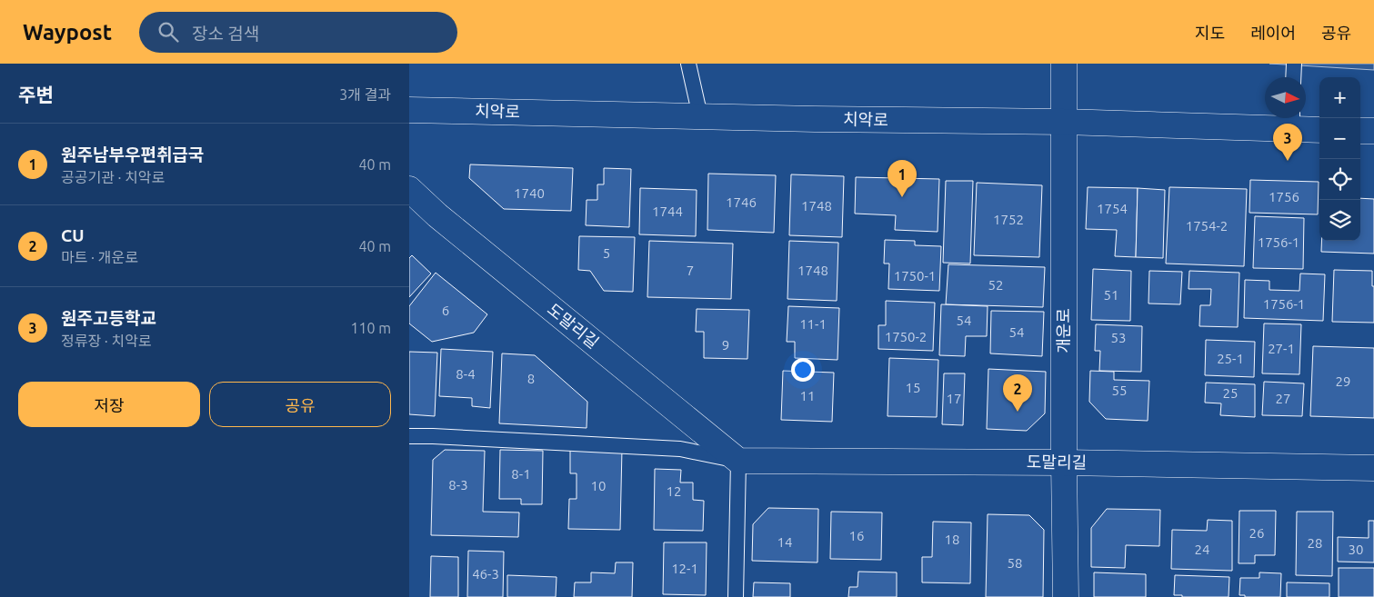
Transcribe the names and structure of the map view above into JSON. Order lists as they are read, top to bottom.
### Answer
{
  "streets": {
    "street": ["치악로", "도말리길", "개운로"]
  },
  "crossings": [
    ["치악로", "개운로"],
    ["도말리길", "개운로"]
  ],
  "house_numbers": [
    "1740",
    "1756",
    "1746",
    "1748",
    "1754",
    "1744",
    "1752",
    "1754-2",
    "1756-1",
    "5",
    "7",
    "1748",
    "1750-1",
    "52",
    "51",
    "1756-1",
    "6",
    "54",
    "11-1",
    "54",
    "1750-2",
    "53",
    "9",
    "27-1",
    "25-1",
    "8-4",
    "8",
    "29",
    "15",
    "55",
    "25",
    "11",
    "17",
    "27",
    "8-1",
    "8-3",
    "10",
    "12",
    "26",
    "16",
    "18",
    "14",
    "28",
    "24",
    "30",
    "58",
    "12-1",
    "46-3"
  ],
  "north": "right",
  "page": {
    "header": "Waypost",
    "search": "장소 검색",
    "nav": ["지도", "레이어", "공유"],
    "heading": ["주변", "3개 결과"],
    "map_buttons": ["+", "−"],
    "list": [
      {
        "mark": "1",
        "name": "원주남부우편취급국",
        "note": "공공기관 · 치악로",
        "value": "40 m"
      },
      {
        "mark": "2",
        "name": "CU",
        "note": "마트 · 개운로",
        "value": "40 m"
      },
      {
        "mark": "3",
        "name": "원주고등학교",
        "note": "정류장 · 치악로",
        "value": "110 m"
      }
    ],
    "pins": ["3", "1", "2"],
    "buttons": ["저장", "공유"]
  }
}
